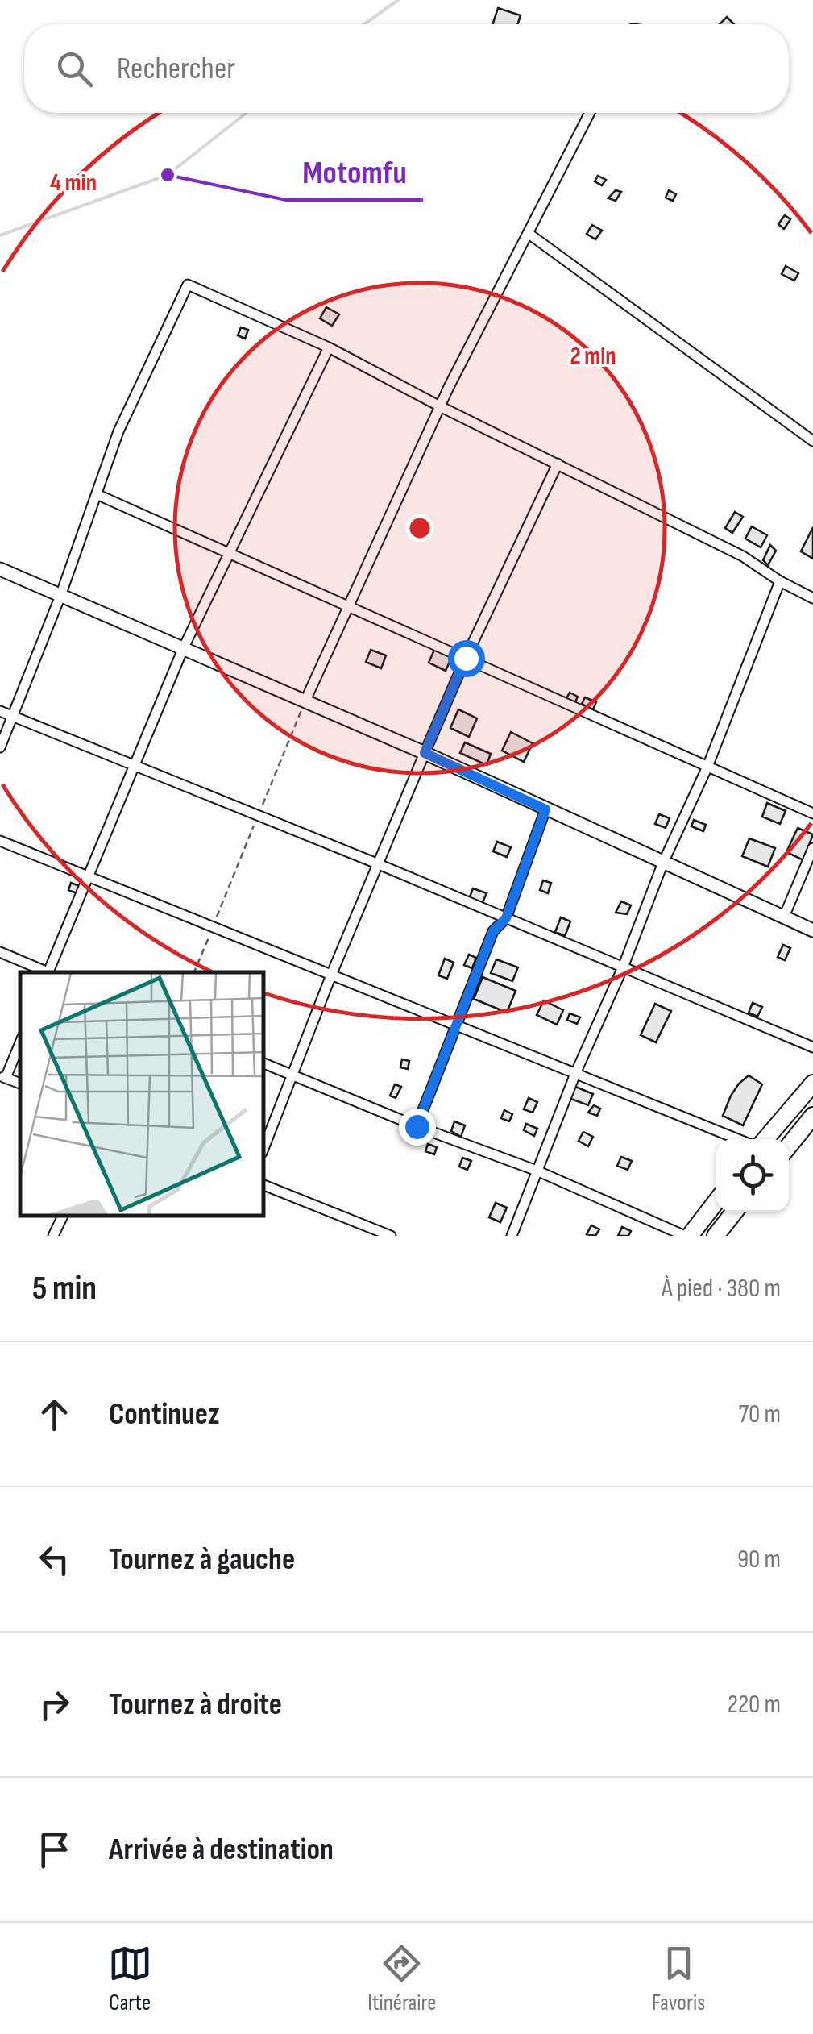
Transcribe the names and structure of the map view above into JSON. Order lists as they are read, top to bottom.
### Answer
{
  "places": ["Motomfu"],
  "page": {
    "search": "Rechercher",
    "heading": ["5 min", "À pied · 380 m"],
    "list": [
      ["Continuez", "70 m"],
      ["Tournez à gauche", "90 m"],
      ["Tournez à droite", "220 m"],
      "Arrivée à destination"
    ],
    "nav": ["Carte", "Itinéraire", "Favoris"]
  },
  "rings": ["4 min", "2 min"]
}
